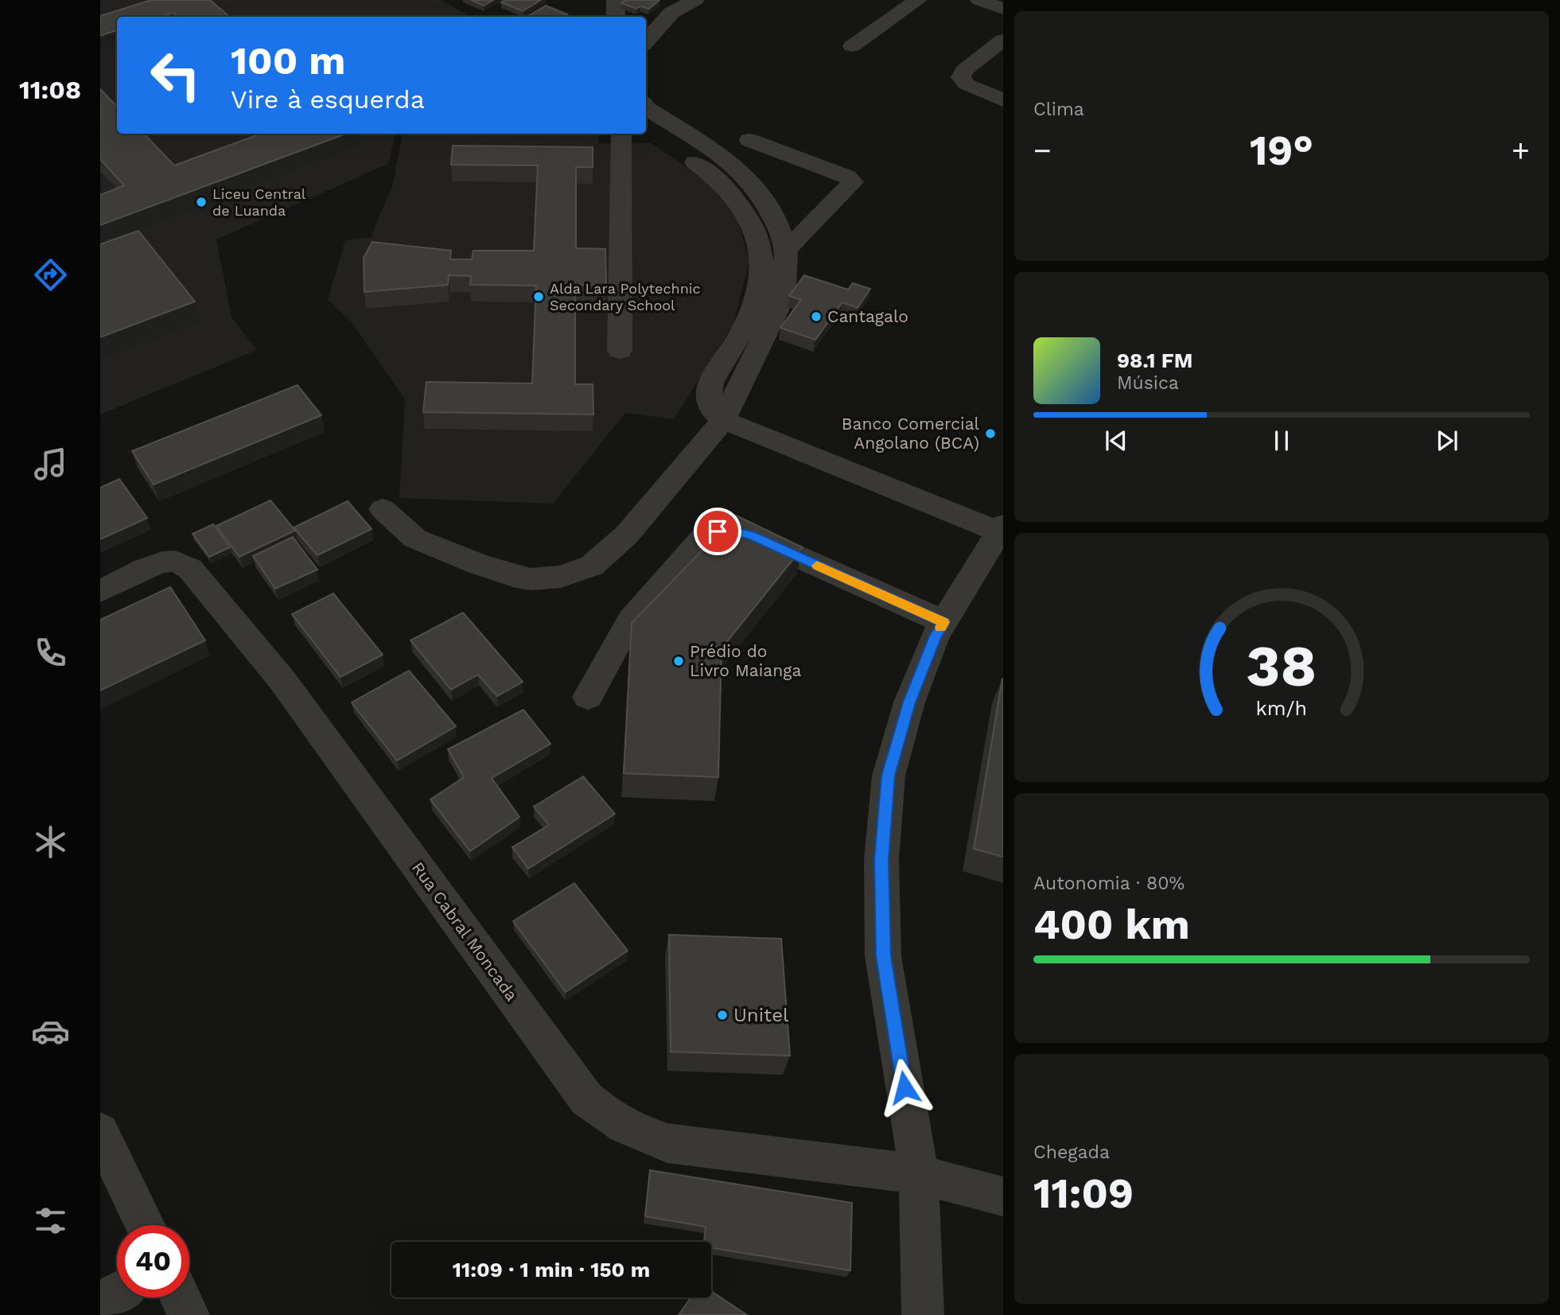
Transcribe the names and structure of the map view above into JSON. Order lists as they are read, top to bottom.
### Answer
{
  "streets": {
    "street": ["Rua Cabral Moncada"]
  },
  "places": [
    "Liceu Central de Luanda",
    "Alda Lara Polytechnic Secondary School",
    "Cantagalo",
    "Banco Comercial Angolano (BCA)",
    "Prédio do Livro Maianga",
    "Unitel"
  ],
  "page": {
    "tabs": "11:08",
    "tile": [
      "Clima",
      ["Autonomia · 80%", "400 km"],
      ["Chegada", "11:09"]
    ],
    "turn": ["100 m", "Vire à esquerda"],
    "heat": ["−", "19°", "+"],
    "song": ["98.1 FM", "Música"],
    "limit": "40",
    "trip": "11:09 · 1 min · 150 m",
    "gauge": ["38", "km/h"]
  }
}
